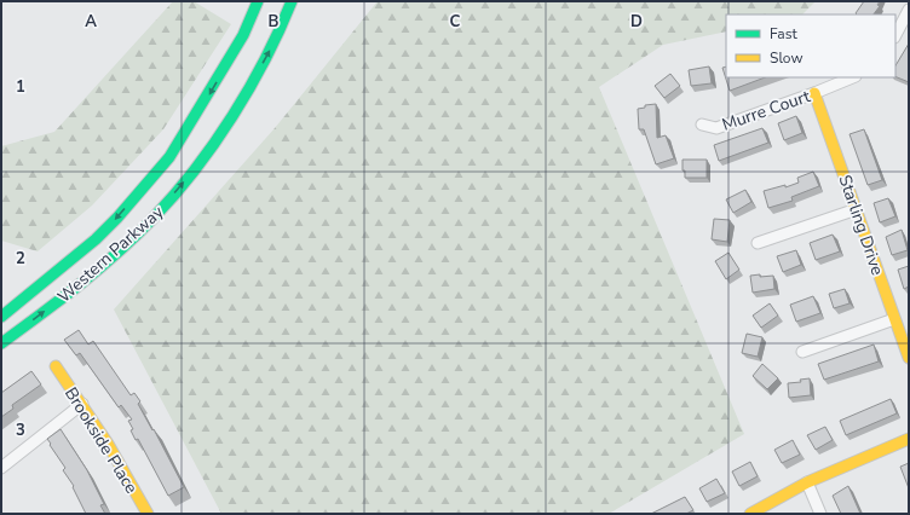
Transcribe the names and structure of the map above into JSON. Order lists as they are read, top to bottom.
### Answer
{
  "streets": {
    "main road": ["Starling Drive", "Western Parkway", "Brookside Place"],
    "street": ["Murre Court"]
  },
  "crossings": [
    ["Murre Court", "Starling Drive"]
  ],
  "legend": ["Fast", "Slow"],
  "grid": {
    "columns": [
      "A",
      "B",
      "C",
      "D"
    ],
    "rows": ["1", "2", "3"]
  }
}
